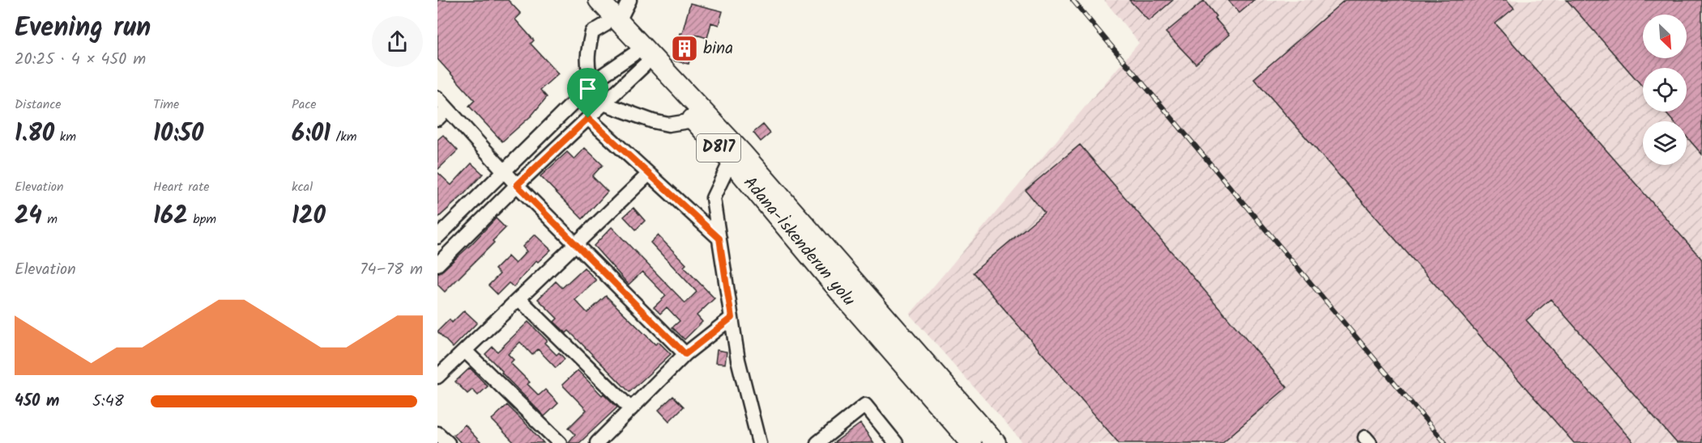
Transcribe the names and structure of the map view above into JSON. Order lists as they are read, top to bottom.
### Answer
{
  "streets": {
    "highway": ["D817", "Adana-İskenderun yolu"]
  },
  "crossings": [
    ["D817", "Adana-İskenderun yolu"]
  ],
  "places": {
    "building": ["bina"]
  },
  "north": "bottom right",
  "page": {
    "heading": ["Evening run", "20:25 · 4 × 450 m"],
    "stats": [
      ["Distance", "1.80 km"],
      ["Time", "10:50"],
      ["Pace", "6:01 /km"],
      ["Elevation", "24 m"],
      ["Heart rate", "162 bpm"],
      ["kcal", "120"]
    ],
    "chart": ["Elevation", "74–78 m"],
    "list": [
      {
        "name": "450 m",
        "note": "5:48"
      }
    ]
  }
}
